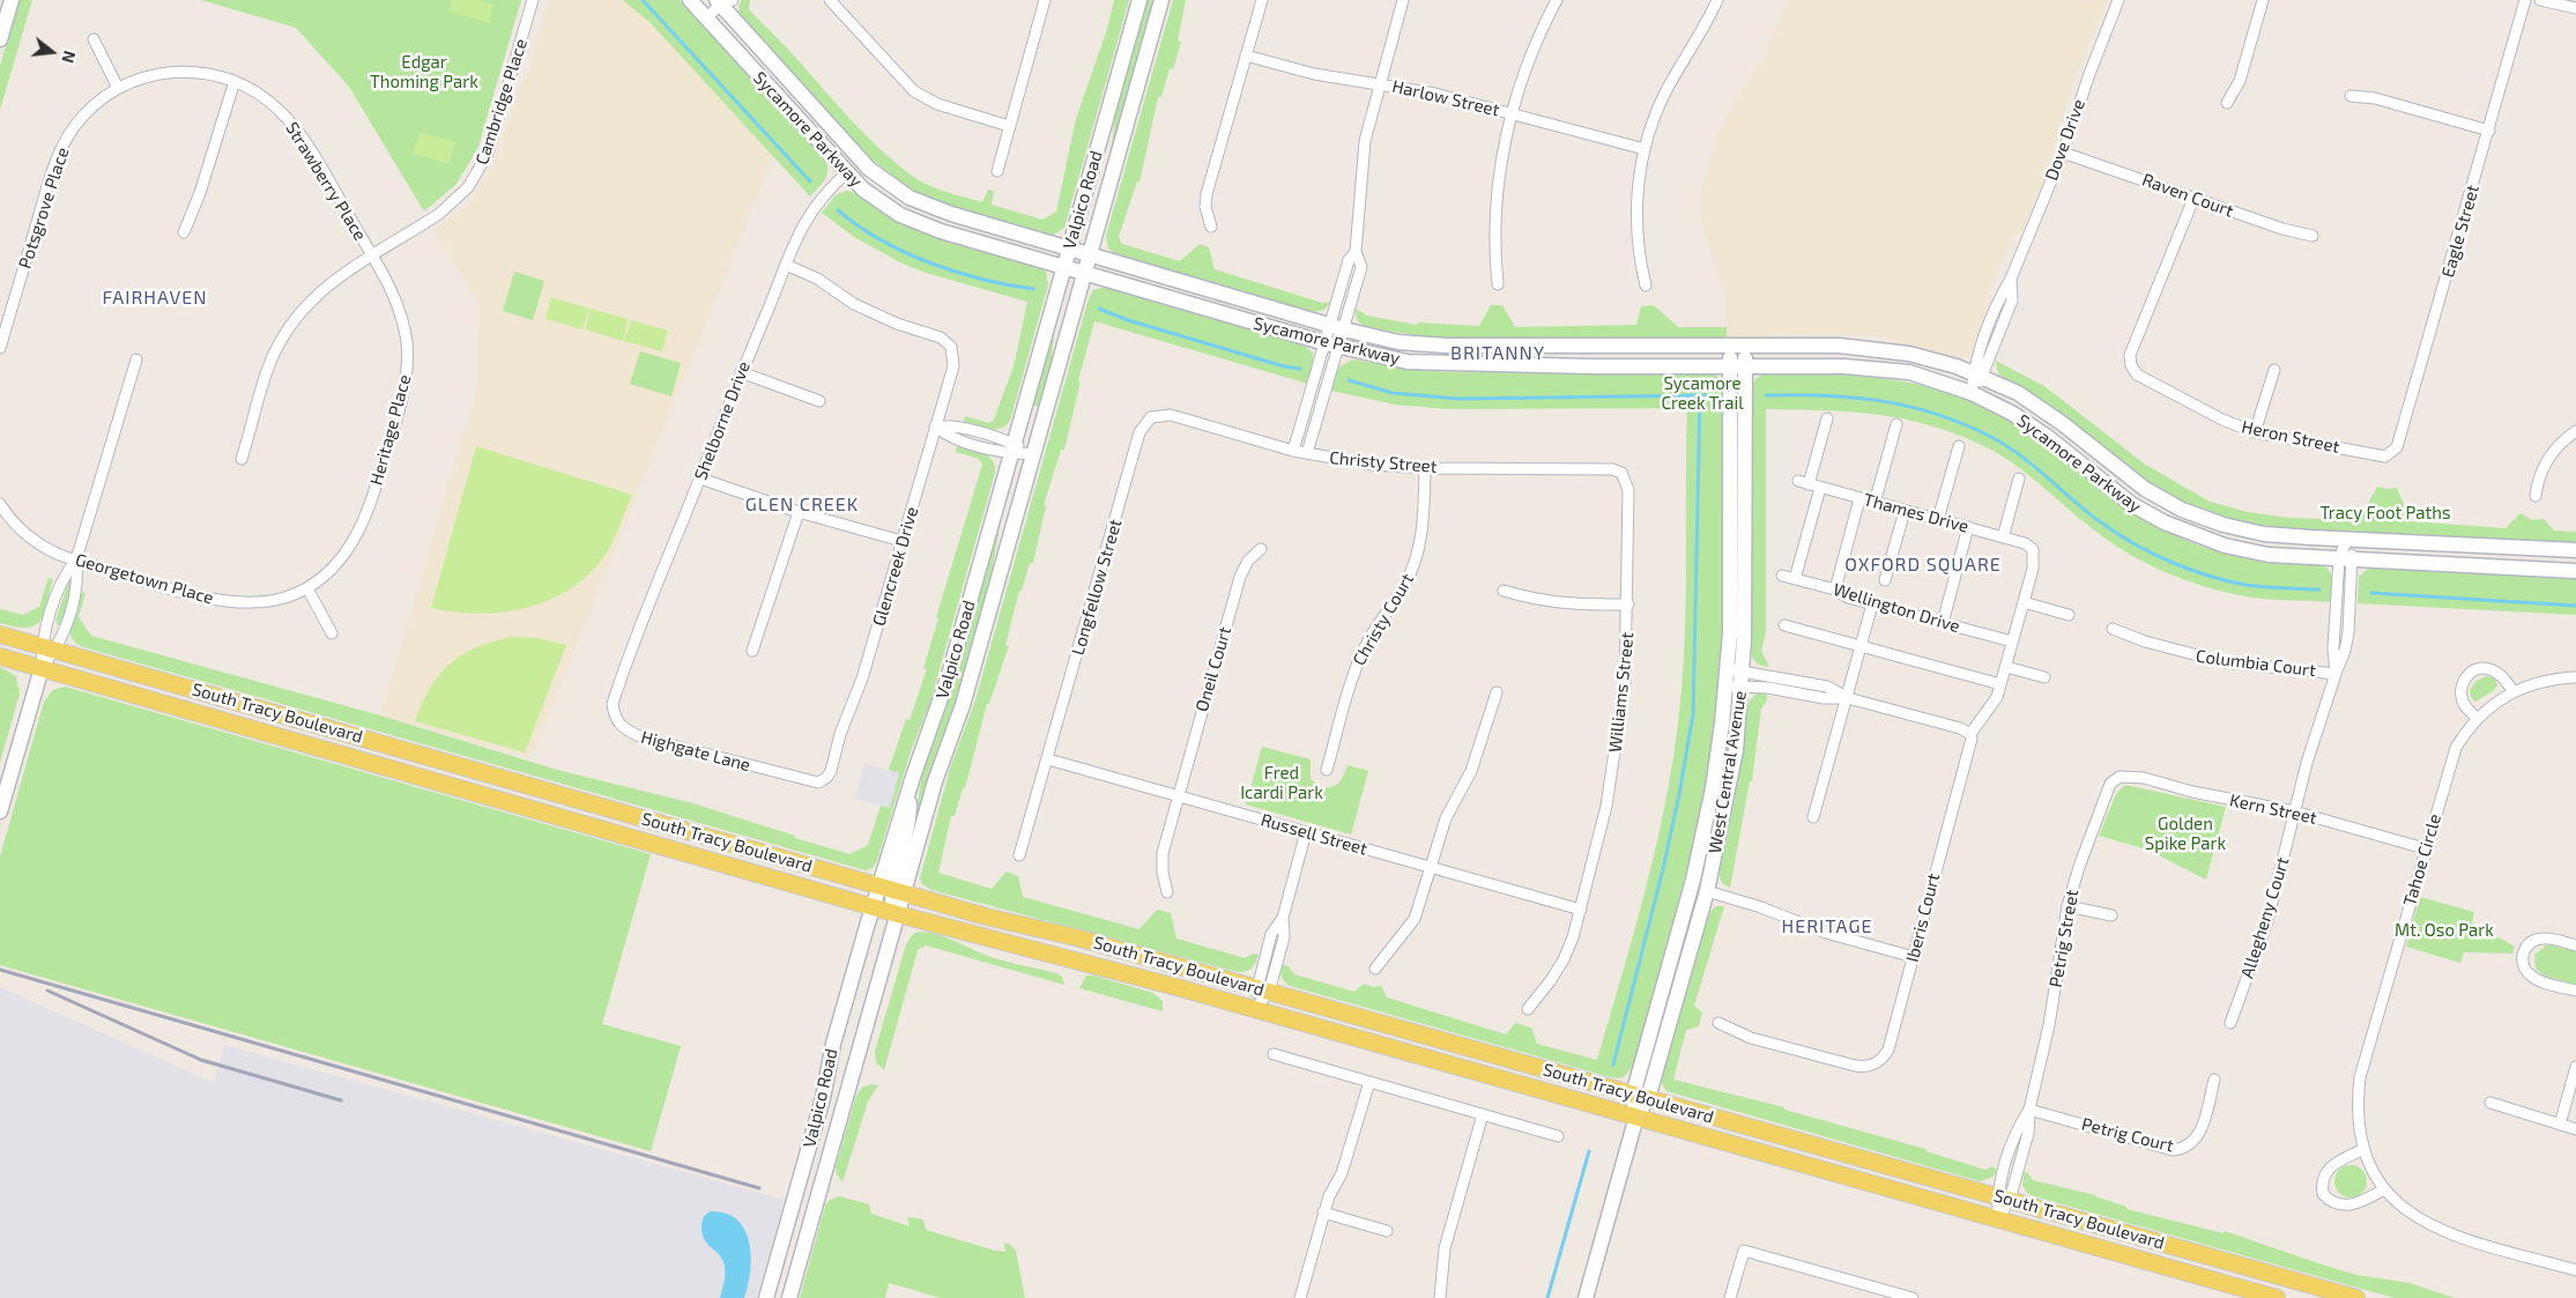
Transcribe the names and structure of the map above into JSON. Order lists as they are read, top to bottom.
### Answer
{
  "streets": {
    "main road": [
      "Sycamore Parkway",
      "Valpico Road",
      "South Tracy Boulevard",
      "West Central Avenue"
    ],
    "street": [
      "Harlow Street",
      "Cambridge Place",
      "Dove Drive",
      "Strawberry Place",
      "Raven Court",
      "Potsgrove Place",
      "Eagle Street",
      "Shelborne Drive",
      "Heritage Place",
      "Heron Street",
      "Christy Street",
      "Thames Drive",
      "Glencreek Drive",
      "Georgetown Place",
      "Longfellow Street",
      "Wellington Drive",
      "Christy Court",
      "Columbia Court",
      "Oneil Court",
      "Williams Street",
      "Highgate Lane",
      "Kern Street",
      "Russell Street",
      "Tahoe Circle",
      "Iberis Court",
      "Allegheny Court",
      "Petrig Street",
      "Petrig Court"
    ]
  },
  "crossings": [
    ["Cambridge Place", "Strawberry Place"],
    ["Cambridge Place", "Heritage Place"],
    ["Sycamore Parkway", "Dove Drive"],
    ["Sycamore Parkway", "Valpico Road"],
    ["Sycamore Parkway", "Shelborne Drive"],
    ["Sycamore Parkway", "West Central Avenue"],
    ["Dove Drive", "Raven Court"],
    ["Strawberry Place", "Potsgrove Place"],
    ["Strawberry Place", "Heritage Place"],
    ["Raven Court", "Heron Street"],
    ["Valpico Road", "South Tracy Boulevard"],
    ["Eagle Street", "Heron Street"],
    ["Shelborne Drive", "Glencreek Drive"],
    ["Shelborne Drive", "Highgate Lane"],
    ["Heritage Place", "Georgetown Place"],
    ["Christy Street", "Longfellow Street"],
    ["Christy Street", "Christy Court"],
    ["Christy Street", "Williams Street"],
    ["Glencreek Drive", "Highgate Lane"],
    ["Longfellow Street", "Russell Street"],
    ["Columbia Court", "Allegheny Court"],
    ["Oneil Court", "Russell Street"],
    ["Williams Street", "Russell Street"],
    ["South Tracy Boulevard", "West Central Avenue"],
    ["South Tracy Boulevard", "Petrig Street"],
    ["Kern Street", "Tahoe Circle"],
    ["Kern Street", "Allegheny Court"],
    ["Kern Street", "Petrig Street"],
    ["Petrig Street", "Petrig Court"]
  ],
  "districts": [
    "FAIRHAVEN",
    "BRITANNY",
    "GLEN CREEK",
    "OXFORD SQUARE",
    "HERITAGE"
  ],
  "parks": [
    "Edgar Thoming Park",
    "Sycamore Creek Trail",
    "Tracy Foot Paths",
    "Fred Icardi Park",
    "Golden Spike Park",
    "Mt. Oso Park"
  ],
  "north": "right"
}
